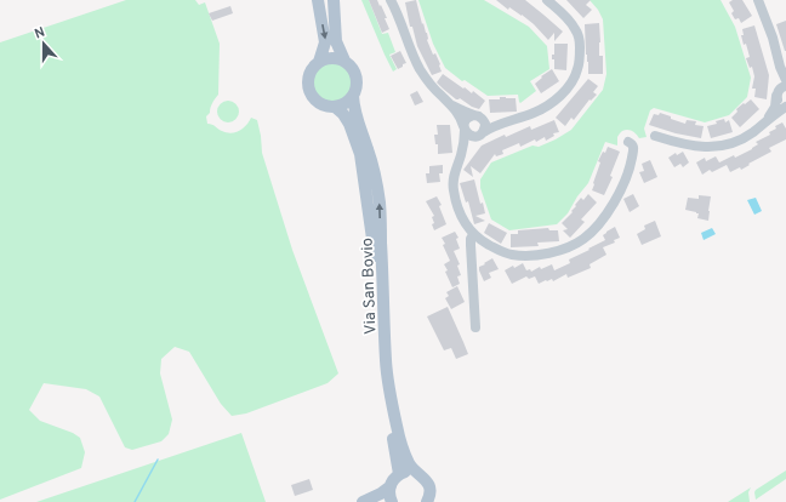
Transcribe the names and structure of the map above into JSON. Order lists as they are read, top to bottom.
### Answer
{
  "streets": {
    "main road": ["Via San Bovio"]
  },
  "north": "top"
}
